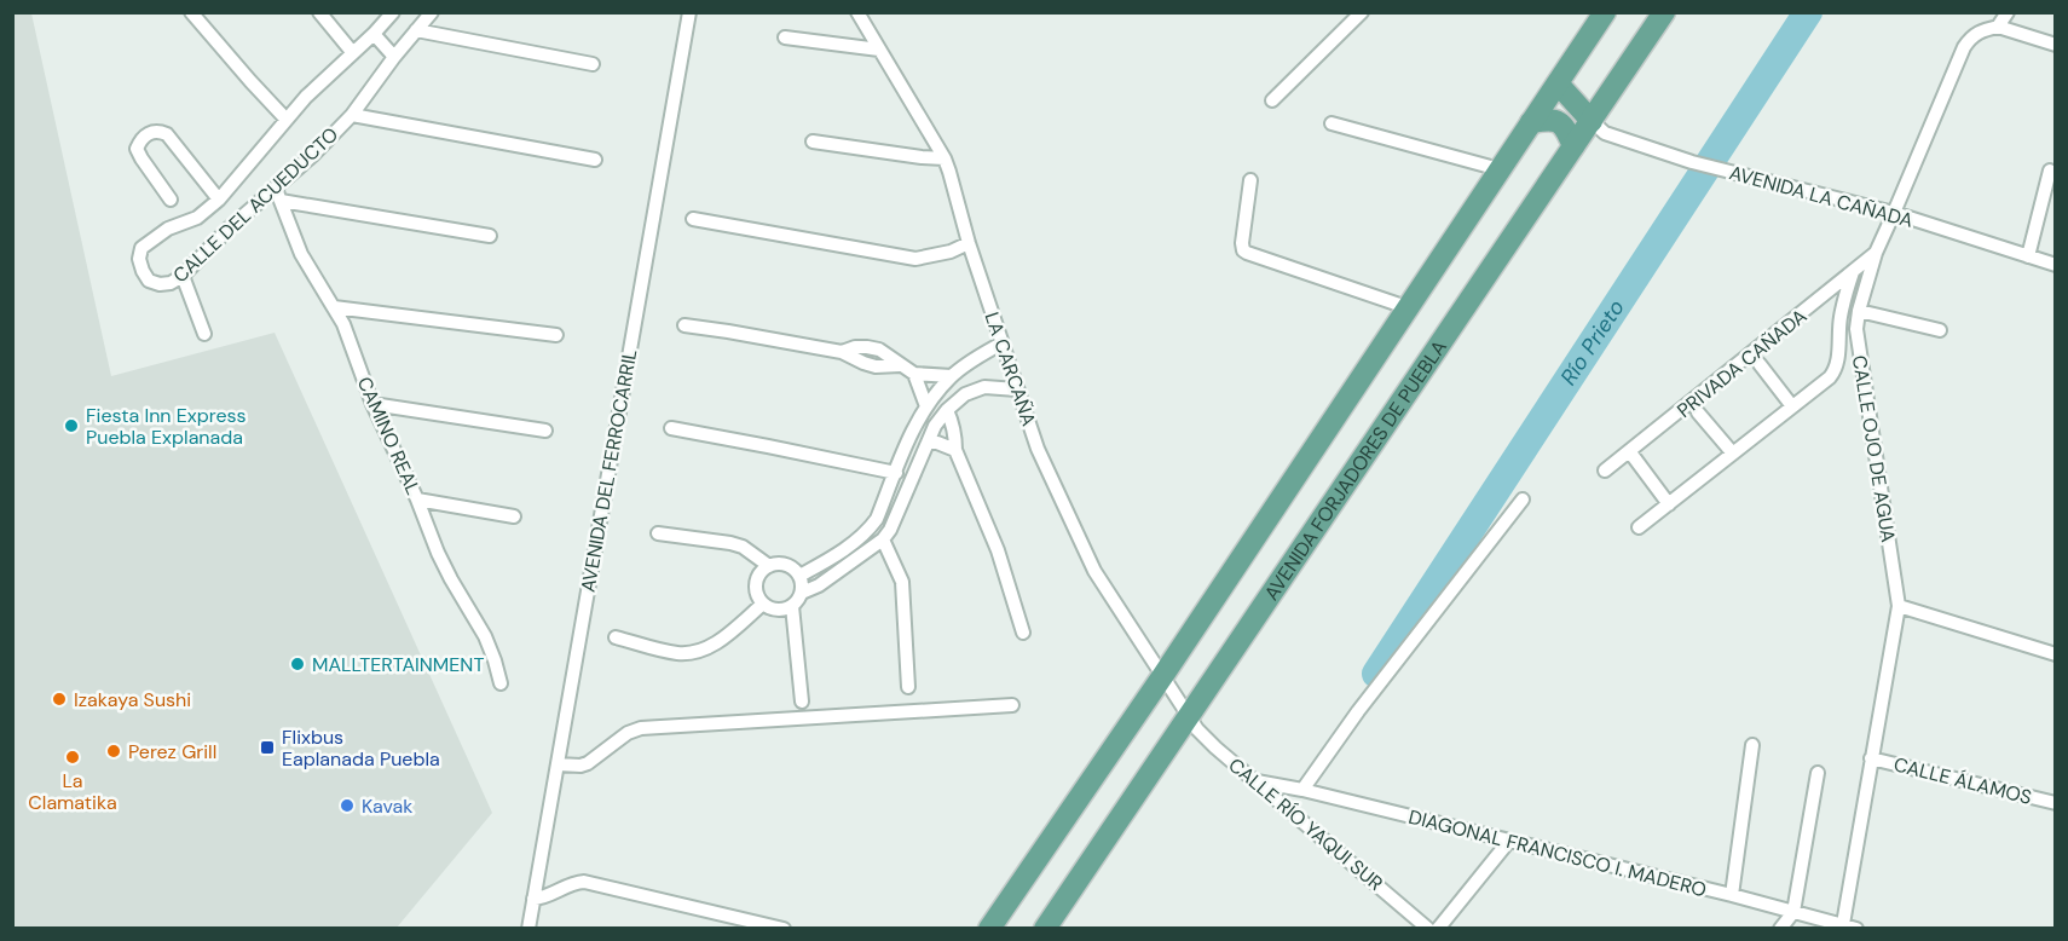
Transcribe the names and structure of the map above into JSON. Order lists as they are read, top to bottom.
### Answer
{
  "streets": {
    "main road": ["AVENIDA FORJADORES DE PUEBLA"],
    "street": [
      "AVENIDA LA CAÑADA",
      "CALLE DEL ACUEDUCTO",
      "PRIVADA CAÑADA",
      "LA CARCAÑA",
      "CAMINO REAL",
      "CALLE OJO DE AGUA",
      "AVENIDA DEL FERROCARRIL",
      "CALLE ÁLAMOS",
      "CALLE RÍO YAQUI SUR",
      "DIAGONAL FRANCISCO I. MADERO"
    ]
  },
  "crossings": [
    ["AVENIDA LA CAÑADA", "CALLE OJO DE AGUA"],
    ["AVENIDA LA CAÑADA", "AVENIDA FORJADORES DE PUEBLA"],
    ["CALLE DEL ACUEDUCTO", "CAMINO REAL"],
    ["PRIVADA CAÑADA", "CALLE OJO DE AGUA"],
    ["LA CARCAÑA", "AVENIDA FORJADORES DE PUEBLA"],
    ["LA CARCAÑA", "CALLE RÍO YAQUI SUR"],
    ["CALLE OJO DE AGUA", "CALLE ÁLAMOS"],
    ["CALLE OJO DE AGUA", "DIAGONAL FRANCISCO I. MADERO"],
    ["AVENIDA FORJADORES DE PUEBLA", "CALLE RÍO YAQUI SUR"],
    ["CALLE RÍO YAQUI SUR", "DIAGONAL FRANCISCO I. MADERO"]
  ],
  "water": ["Río Prieto"],
  "places": {
    "other": [
      "Fiesta Inn Express Puebla Explanada",
      "MALLTERTAINMENT",
      "Izakaya Sushi",
      "Perez Grill",
      "La Clamatika",
      "Kavak"
    ],
    "transit": ["Flixbus Eaplanada Puebla"]
  }
}
